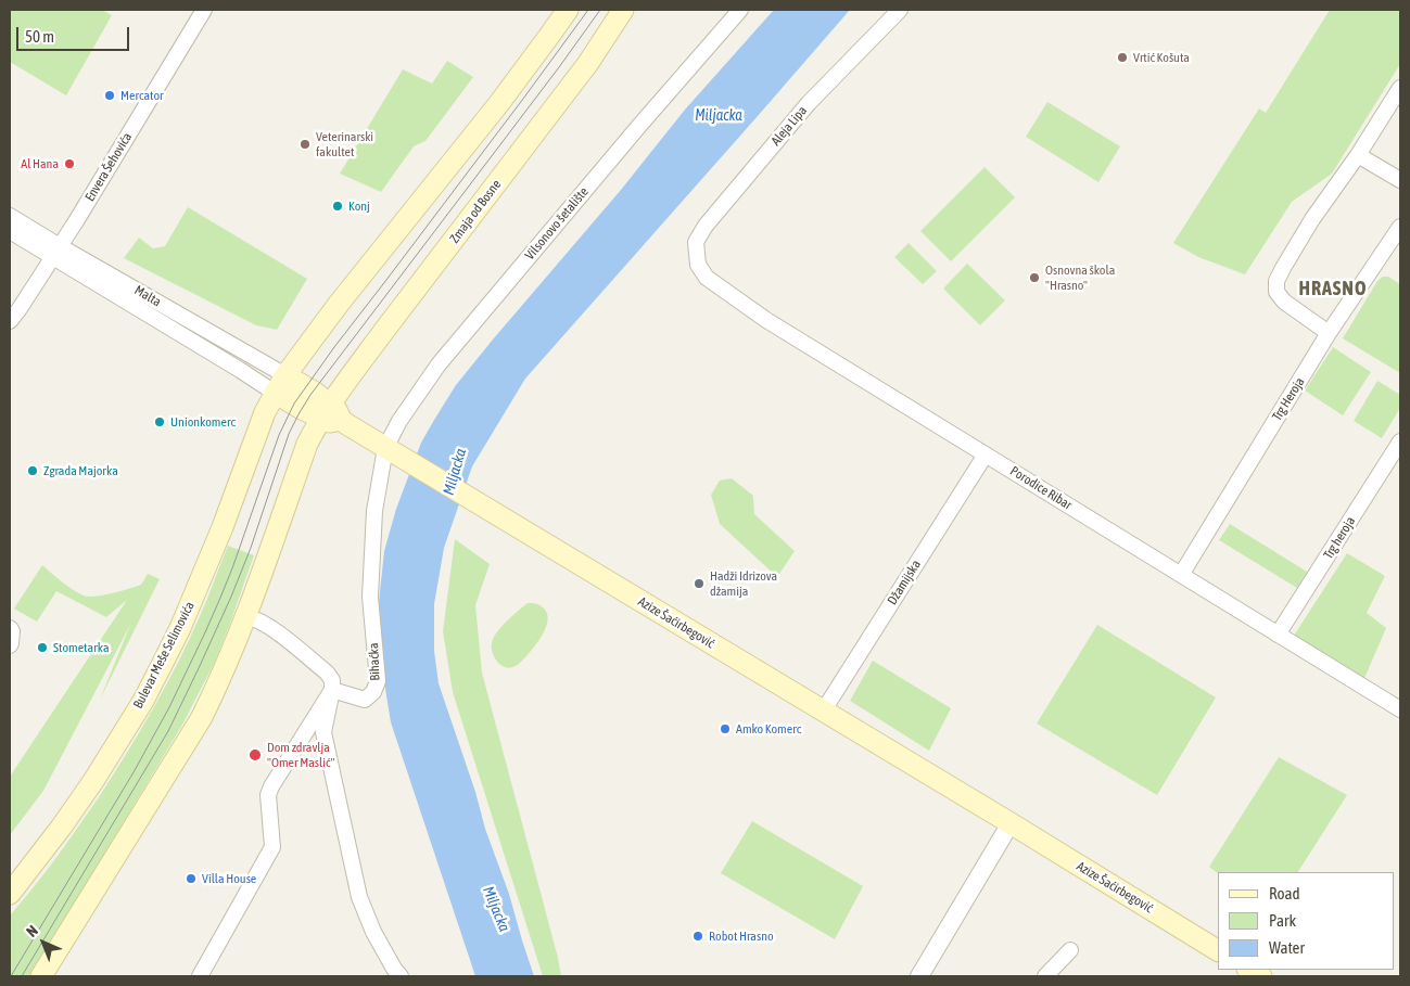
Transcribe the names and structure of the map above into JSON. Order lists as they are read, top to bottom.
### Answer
{
  "streets": {
    "main road": ["Zmaja od Bosne", "Azize Šaćirbegović", "Bulevar Meše Selimovića"],
    "street": [
      "Aleja Lipa",
      "Envera Šehovića",
      "Vilsonovo šetalište",
      "Malta",
      "Trg Heroja",
      "Porodice Ribar",
      "Trg heroja",
      "Džamijska",
      "Bihaćka"
    ]
  },
  "crossings": [
    ["Aleja Lipa", "Porodice Ribar"],
    ["Envera Šehovića", "Malta"],
    ["Zmaja od Bosne", "Azize Šaćirbegović"],
    ["Vilsonovo šetalište", "Azize Šaćirbegović"],
    ["Vilsonovo šetalište", "Bihaćka"],
    ["Malta", "Azize Šaćirbegović"],
    ["Malta", "Bulevar Meše Selimovića"],
    ["Trg Heroja", "Porodice Ribar"],
    ["Porodice Ribar", "Trg heroja"],
    ["Porodice Ribar", "Džamijska"],
    ["Džamijska", "Azize Šaćirbegović"],
    ["Azize Šaćirbegović", "Bulevar Meše Selimovića"],
    ["Azize Šaćirbegović", "Bihaćka"]
  ],
  "districts": ["HRASNO"],
  "water": ["Miljacka"],
  "places": [
    "Vrtić Košuta",
    "Mercator",
    "Veterinarski fakultet",
    "Al Hana",
    "Konj",
    "Osnovna škola \"Hrasno\"",
    "Unionkomerc",
    "Zgrada Majorka",
    "Hadži Idrizova džamija",
    "Stometarka",
    "Amko Komerc",
    "Dom zdravlja \"Omer Maslić\"",
    "Villa House",
    "Robot Hrasno"
  ],
  "legend": ["Road", "Park", "Water"],
  "scale_bar": "50 m",
  "north": "top left"
}
